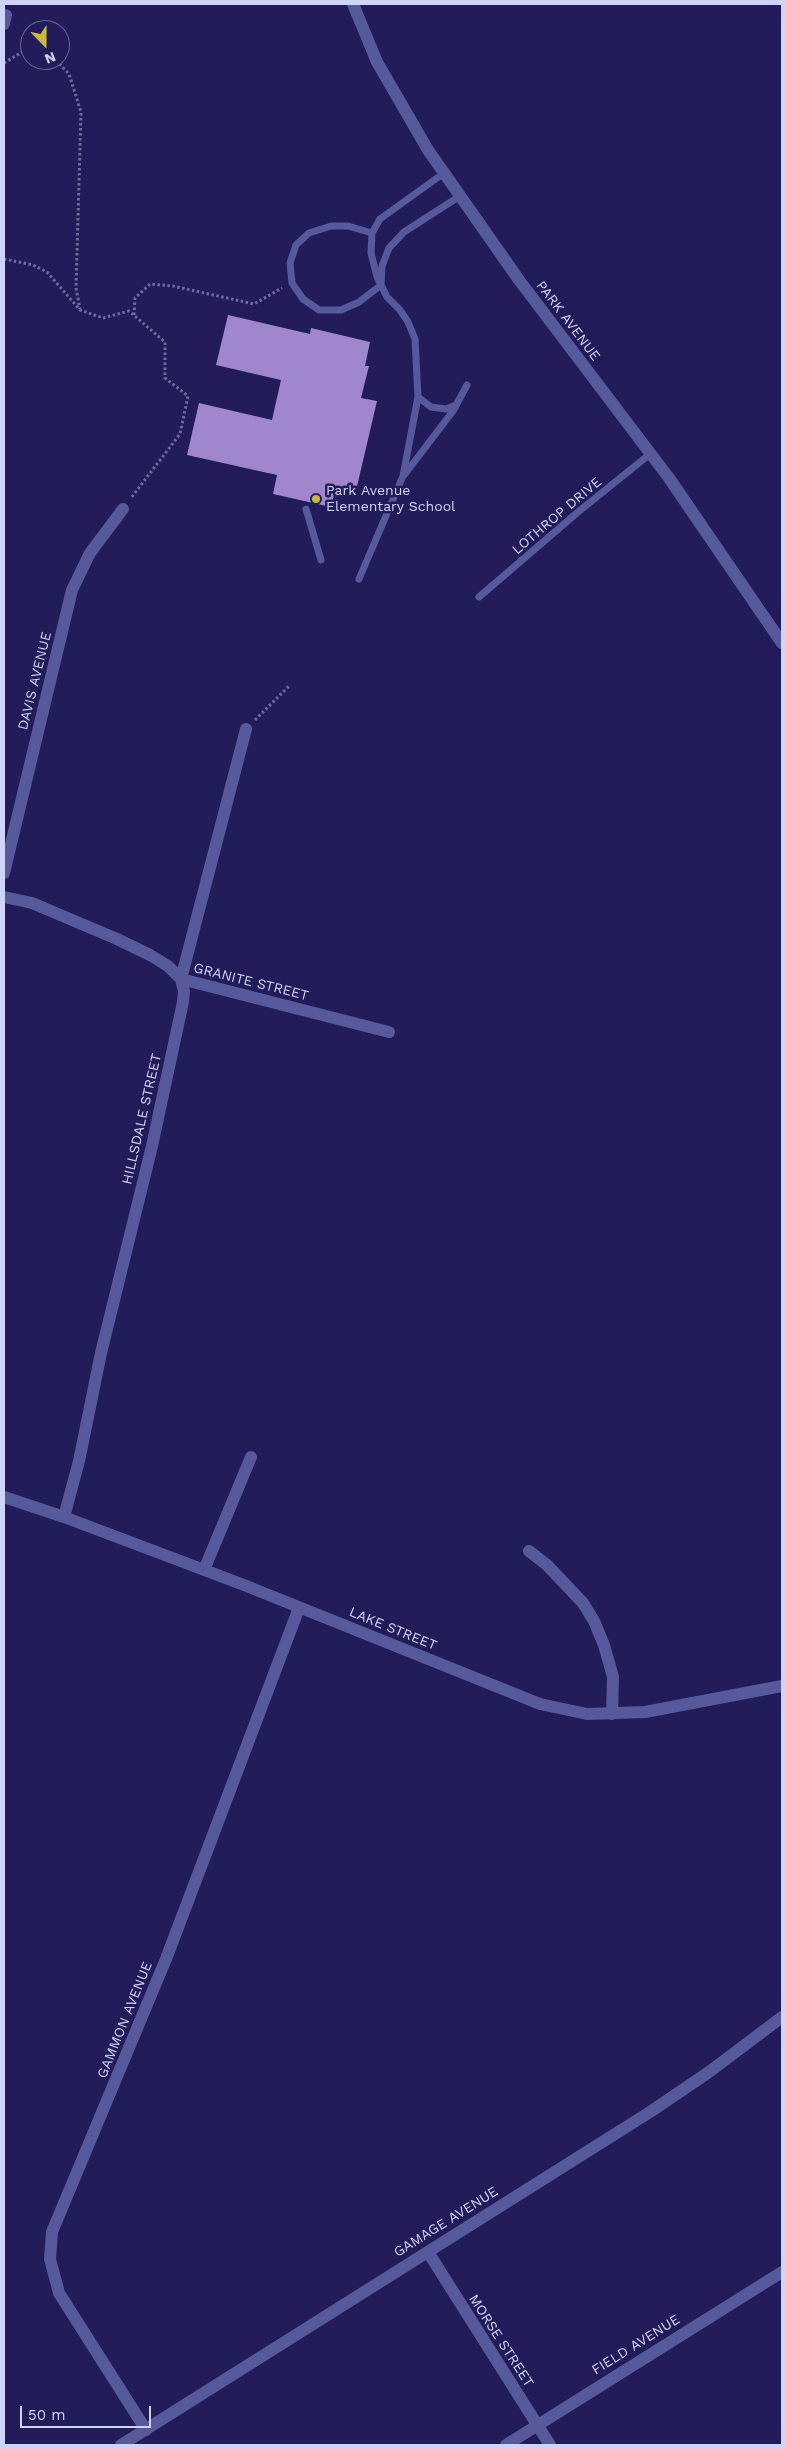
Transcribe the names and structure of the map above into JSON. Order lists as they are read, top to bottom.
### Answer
{
  "streets": {
    "street": [
      "PARK AVENUE",
      "DAVIS AVENUE",
      "GRANITE STREET",
      "HILLSDALE STREET",
      "LAKE STREET",
      "GAMMON AVENUE",
      "GAMAGE AVENUE",
      "MORSE STREET",
      "FIELD AVENUE"
    ],
    "lane": ["LOTHROP DRIVE"]
  },
  "crossings": [
    ["PARK AVENUE", "LOTHROP DRIVE"],
    ["GRANITE STREET", "HILLSDALE STREET"],
    ["HILLSDALE STREET", "LAKE STREET"],
    ["LAKE STREET", "GAMMON AVENUE"],
    ["GAMMON AVENUE", "GAMAGE AVENUE"],
    ["GAMAGE AVENUE", "MORSE STREET"],
    ["MORSE STREET", "FIELD AVENUE"]
  ],
  "places": ["Park Avenue Elementary School"],
  "scale_bar": "50 m",
  "north": "bottom"
}
